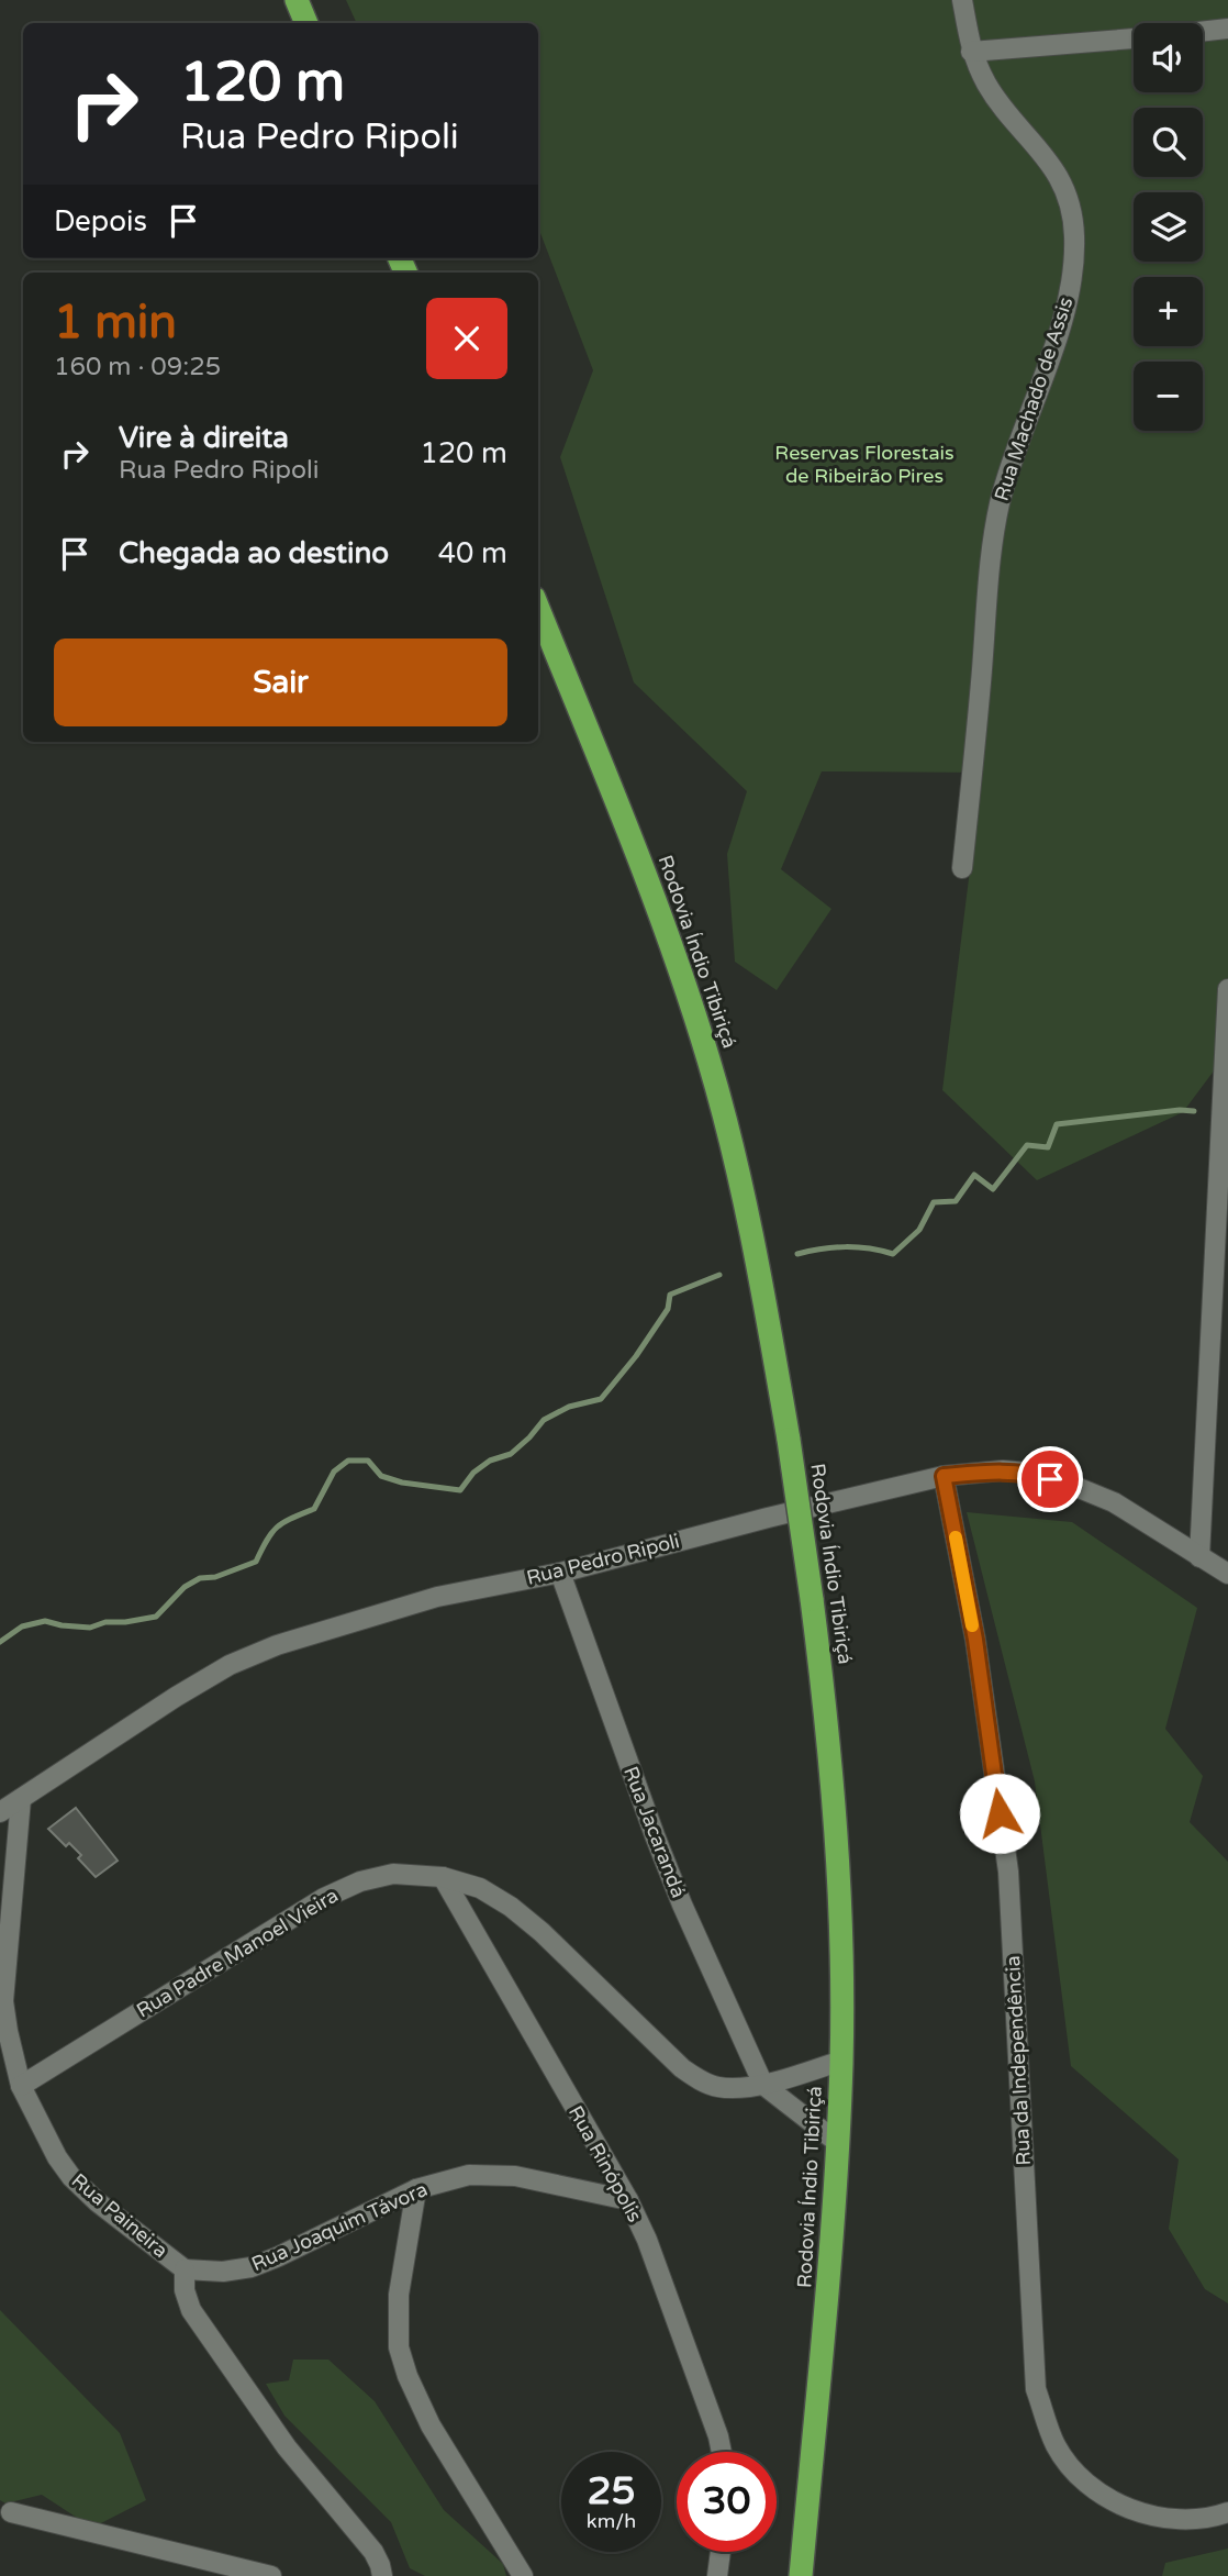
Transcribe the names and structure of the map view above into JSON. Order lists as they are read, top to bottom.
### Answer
{
  "streets": {
    "highway": ["Rodovia Índio Tibiriçá"],
    "street": [
      "Rua Machado de Assis",
      "Rua Pedro Ripoli",
      "Rua Jacarandá",
      "Rua Padre Manoel Vieira",
      "Rua da Independência",
      "Rua Rinópolis",
      "Rua Paineira",
      "Rua Joaquim Távora"
    ]
  },
  "crossings": [
    ["Rodovia Índio Tibiriçá", "Rua Padre Manoel Vieira"],
    ["Rua Pedro Ripoli", "Rua Jacarandá"],
    ["Rua Pedro Ripoli", "Rua da Independência"],
    ["Rua Pedro Ripoli", "Rua Paineira"],
    ["Rua Jacarandá", "Rua Padre Manoel Vieira"],
    ["Rua Padre Manoel Vieira", "Rua Rinópolis"],
    ["Rua Padre Manoel Vieira", "Rua Paineira"],
    ["Rua Rinópolis", "Rua Joaquim Távora"],
    ["Rua Paineira", "Rua Joaquim Távora"]
  ],
  "parks": ["Reservas Florestais de Ribeirão Pires"],
  "page": {
    "map_buttons": ["+", "−"],
    "turn": ["120 m", "Rua Pedro Ripoli"],
    "then": "Depois",
    "heading": ["1 min", "160 m · 09:25"],
    "list": [
      {
        "name": "Vire à direita",
        "note": "Rua Pedro Ripoli",
        "value": "120 m"
      },
      {
        "name": "Chegada ao destino",
        "value": "40 m"
      }
    ],
    "buttons": "Sair",
    "speed": "25 km/h",
    "limit": "30"
  }
}
